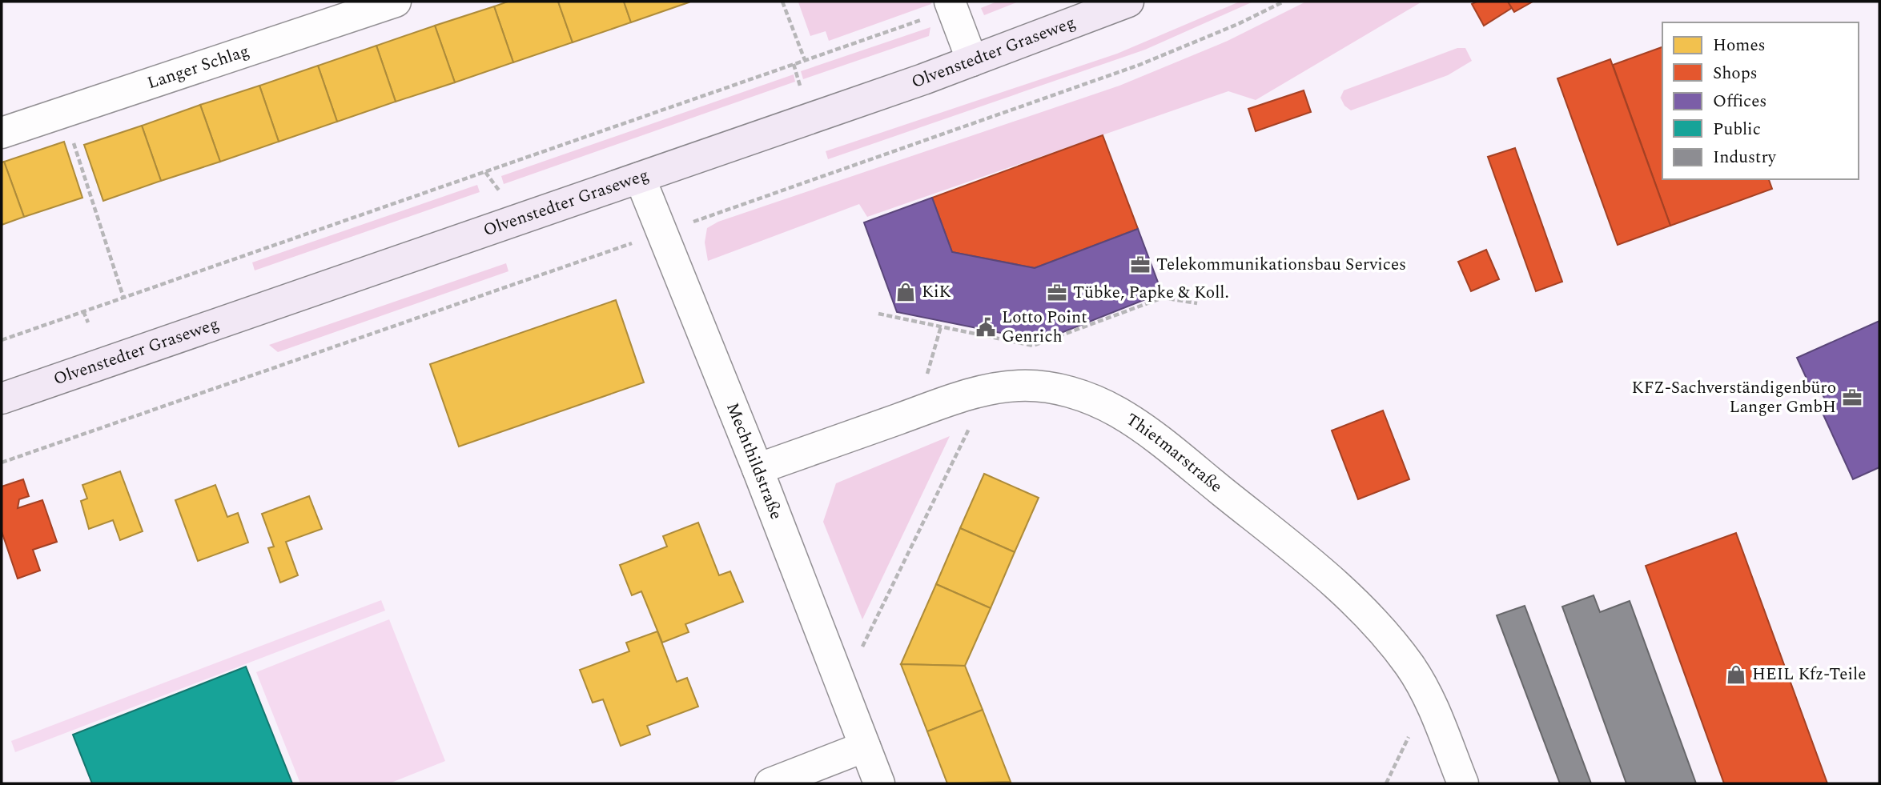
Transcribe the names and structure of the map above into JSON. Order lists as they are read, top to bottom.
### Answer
{
  "streets": {
    "main road": ["Olvenstedter Graseweg"],
    "street": ["Langer Schlag", "Thietmarstraße", "Mechthildstraße"]
  },
  "crossings": [
    ["Olvenstedter Graseweg", "Mechthildstraße"],
    ["Thietmarstraße", "Mechthildstraße"]
  ],
  "places": {
    "office": ["Telekommunikationsbau Services", "Tübke, Papke & Koll.", "KFZ-Sachverständigenbüro Langer GmbH"],
    "shop": ["KiK", "HEIL Kfz-Teile"],
    "public building": ["Lotto Point Genrich"]
  },
  "legend": [
    "Homes",
    "Shops",
    "Offices",
    "Public",
    "Industry"
  ]
}
